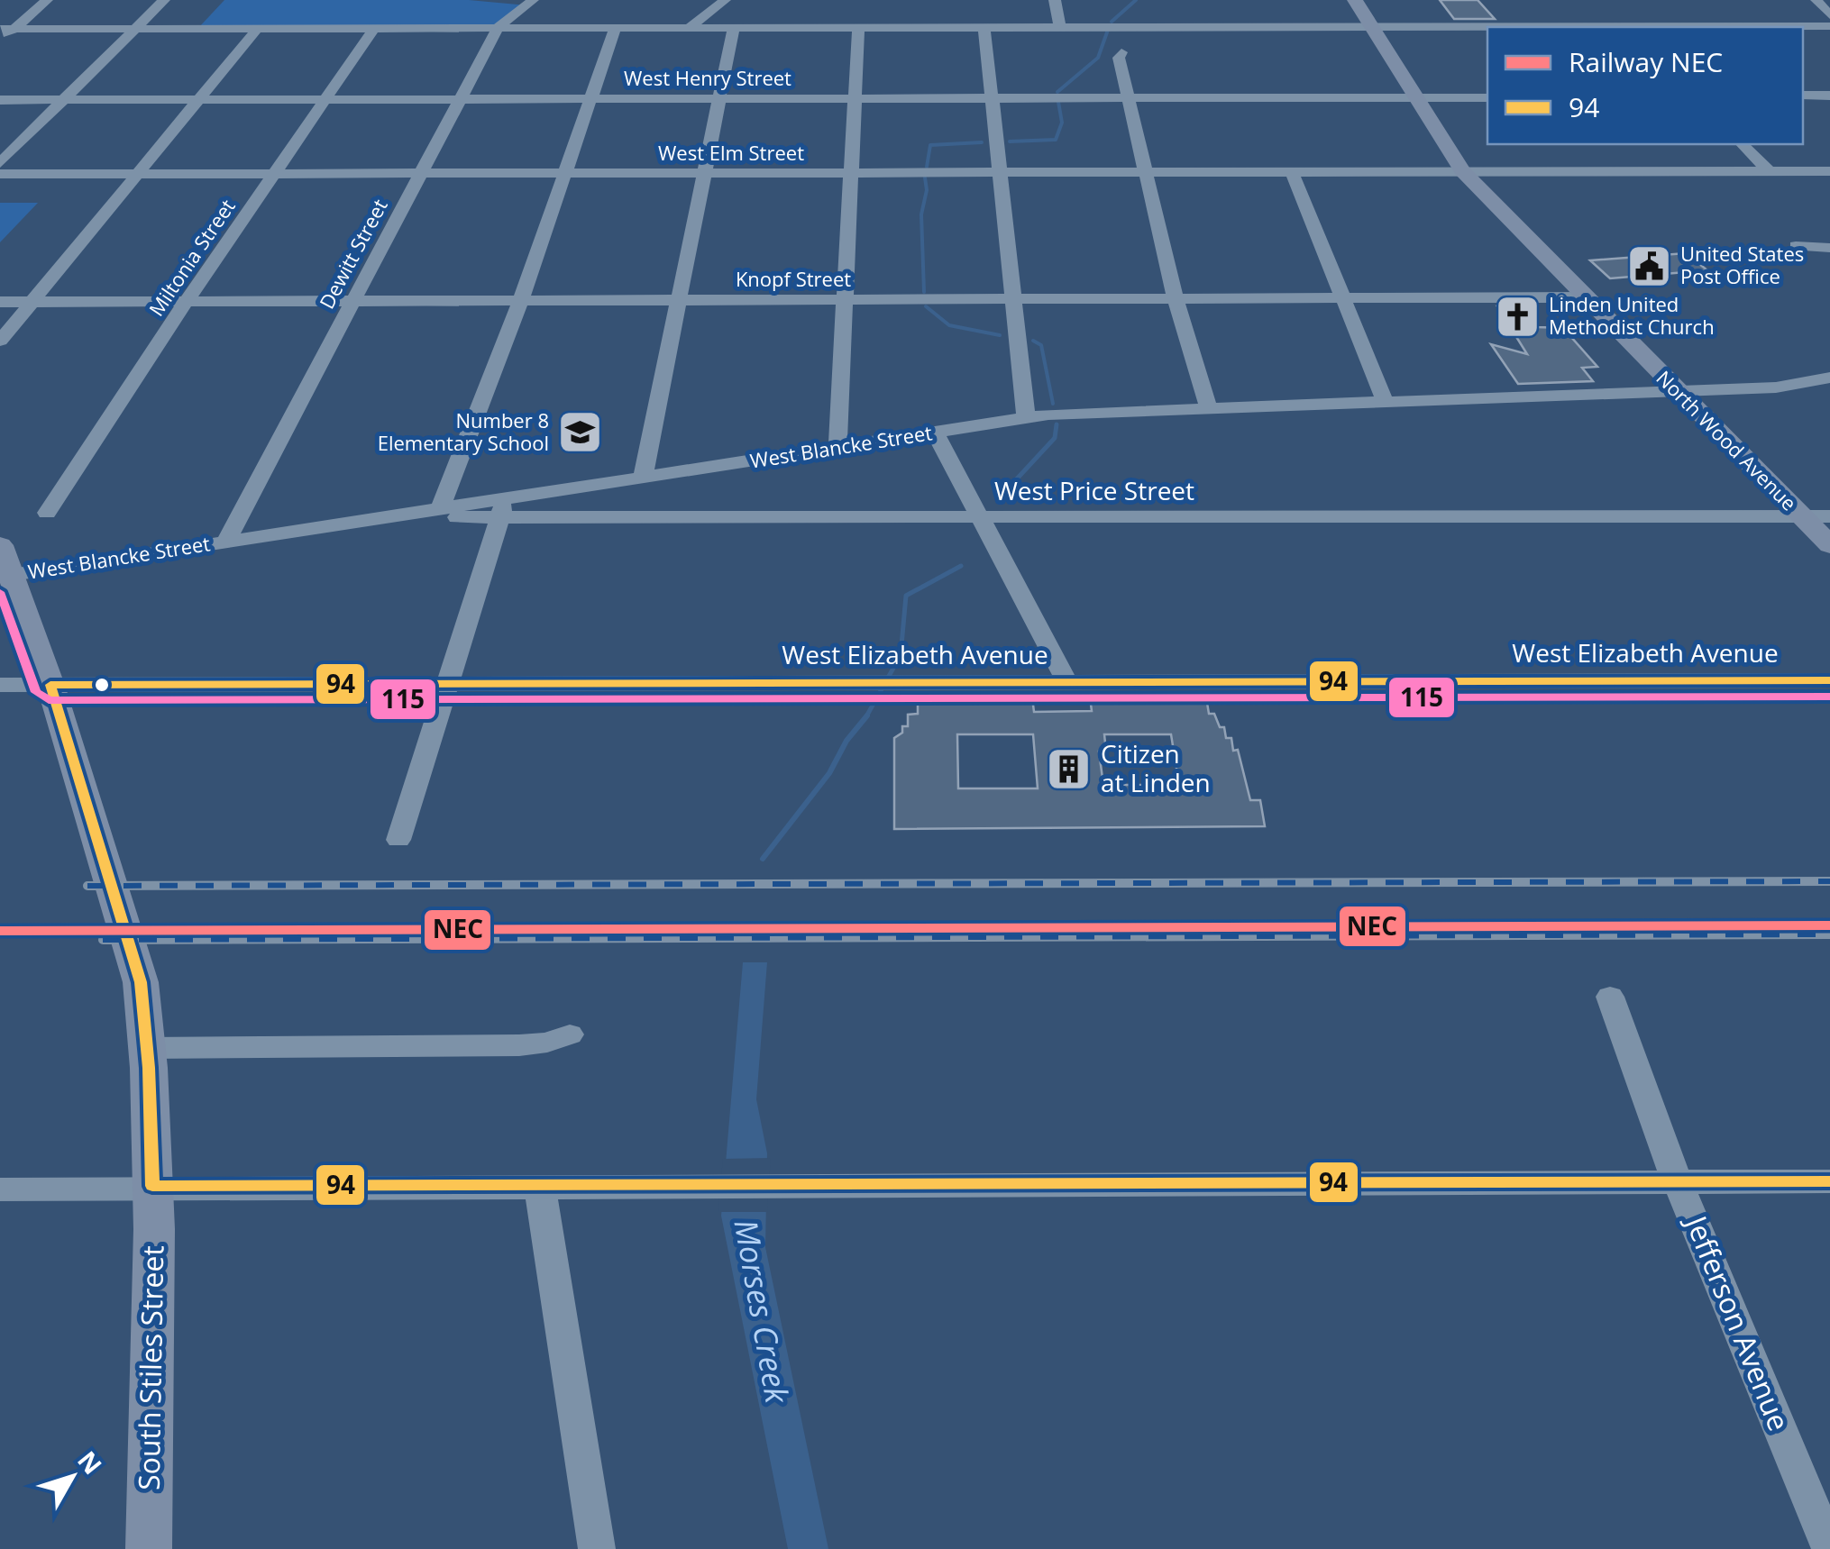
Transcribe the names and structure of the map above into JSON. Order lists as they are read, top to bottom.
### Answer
{
  "streets": {
    "main road": ["North Wood Avenue", "South Stiles Street"],
    "street": [
      "West Henry Street",
      "West Elm Street",
      "Dewitt Street",
      "Miltonia Street",
      "Knopf Street",
      "West Blancke Street",
      "West Price Street",
      "West Elizabeth Avenue",
      "Jefferson Avenue"
    ]
  },
  "crossings": [
    ["West Henry Street", "Dewitt Street"],
    ["West Henry Street", "Miltonia Street"],
    ["West Henry Street", "North Wood Avenue"],
    ["West Elm Street", "Dewitt Street"],
    ["West Elm Street", "Miltonia Street"],
    ["West Elm Street", "North Wood Avenue"],
    ["Dewitt Street", "Knopf Street"],
    ["Dewitt Street", "West Blancke Street"],
    ["Miltonia Street", "Knopf Street"],
    ["Knopf Street", "North Wood Avenue"],
    ["North Wood Avenue", "West Blancke Street"],
    ["North Wood Avenue", "West Price Street"],
    ["West Blancke Street", "West Price Street"],
    ["West Blancke Street", "South Stiles Street"],
    ["West Elizabeth Avenue", "South Stiles Street"]
  ],
  "water": ["Morses Creek"],
  "places": {
    "public building": ["United States Post Office"],
    "church": ["Linden United Methodist Church"],
    "school or university": ["Number 8 Elementary School"],
    "building": ["Citizen at Linden"]
  },
  "lines": ["transit line 115", "transit line 94", "rail line NEC"],
  "legend": ["Railway NEC", "94"],
  "north": "top right"
}
